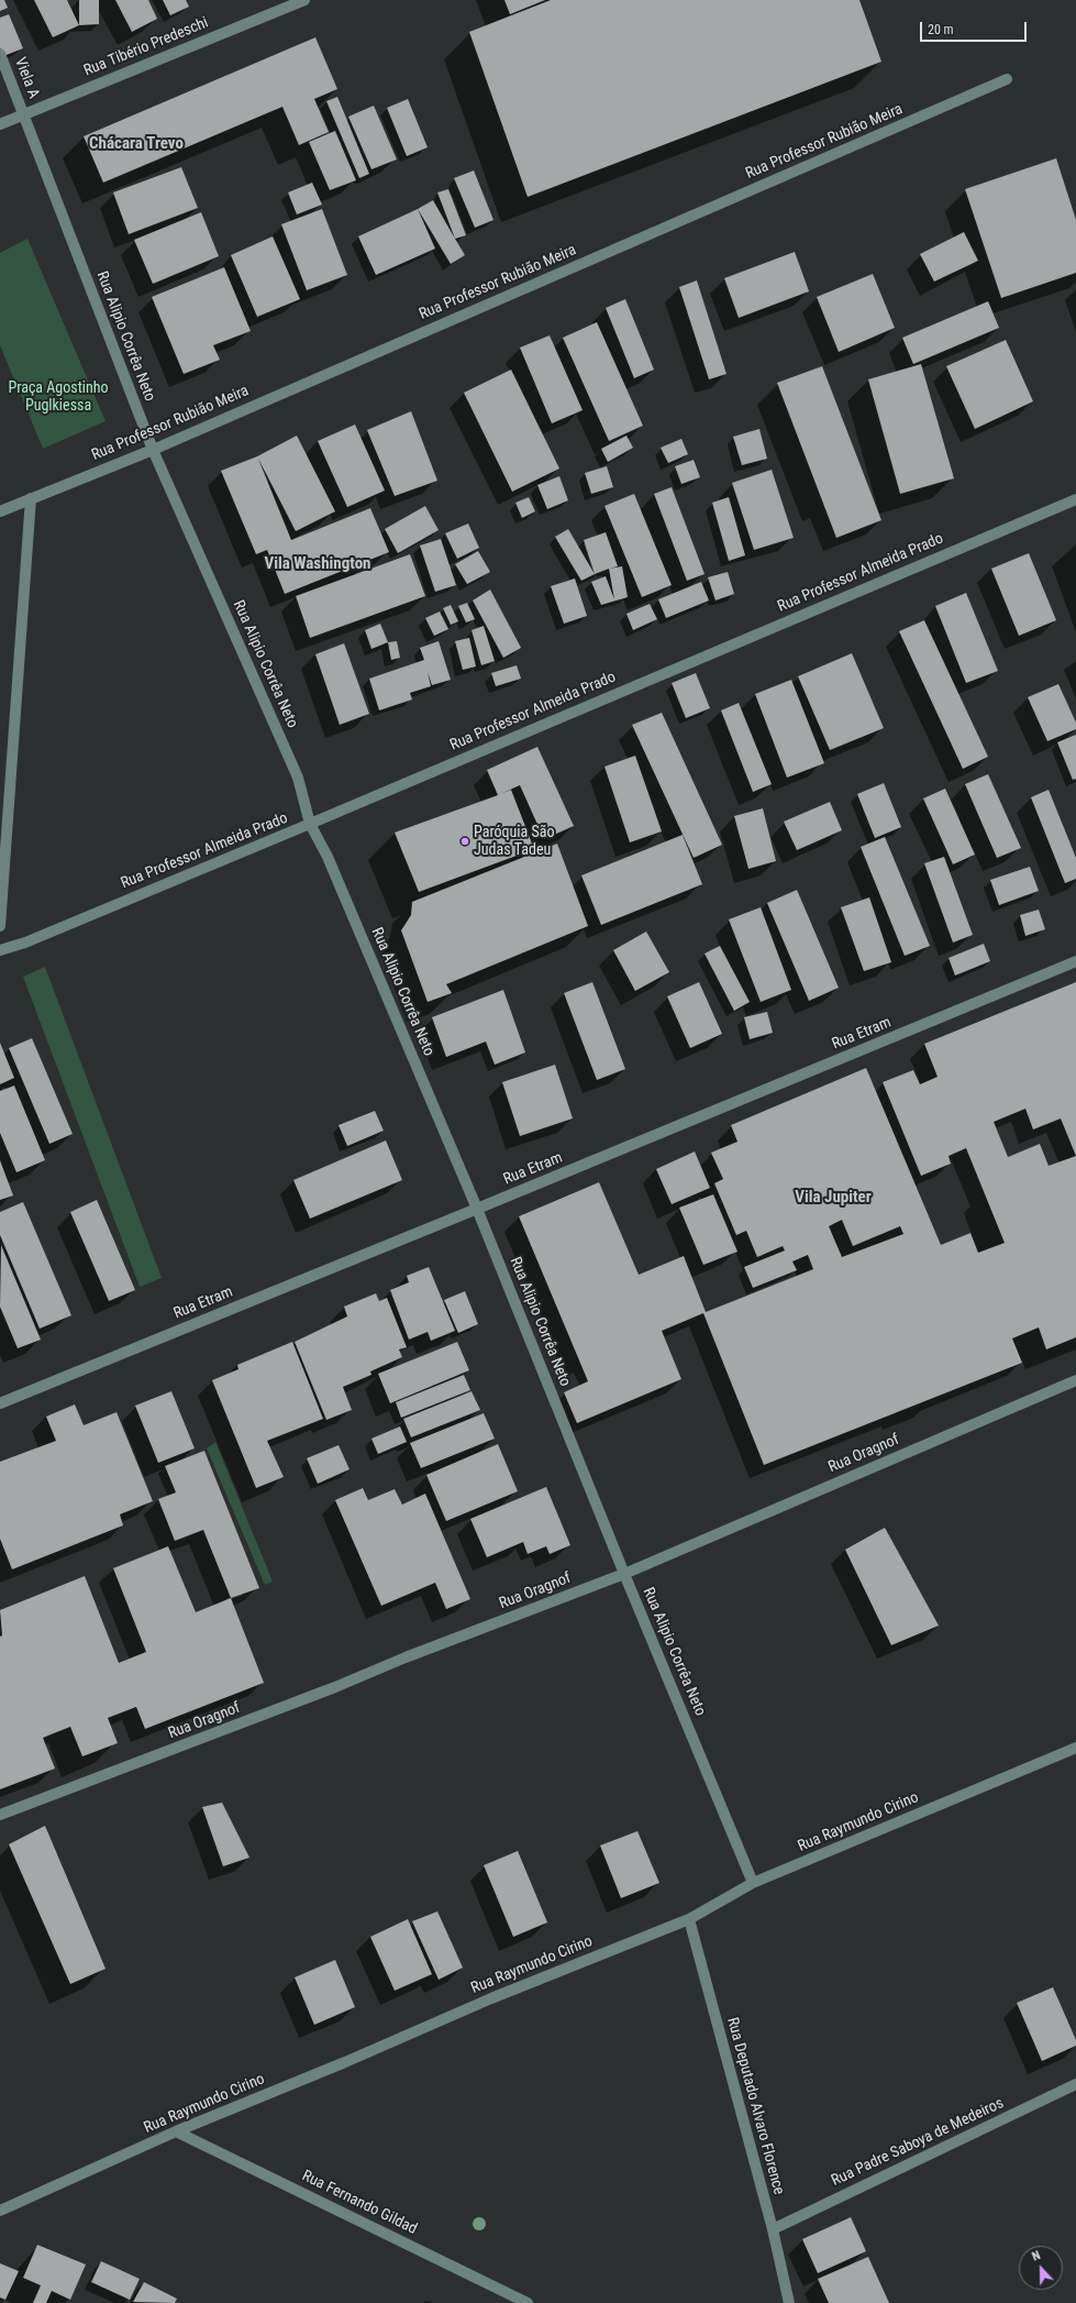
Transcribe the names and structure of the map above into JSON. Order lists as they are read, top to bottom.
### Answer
{
  "streets": {
    "street": [
      "Rua Tibério Predeschi",
      "Viela A",
      "Rua Professor Rubião Meira",
      "Rua Alipio Corrêa Neto",
      "Rua Professor Almeida Prado",
      "Rua Etram",
      "Rua Oragnof",
      "Rua Raymundo Cirino",
      "Rua Deputado Alvaro Florence",
      "Rua Padre Saboya de Medeiros",
      "Rua Fernando Gildad"
    ]
  },
  "crossings": [
    ["Rua Tibério Predeschi", "Viela A"],
    ["Rua Tibério Predeschi", "Rua Alipio Corrêa Neto"],
    ["Viela A", "Rua Alipio Corrêa Neto"],
    ["Rua Professor Rubião Meira", "Rua Alipio Corrêa Neto"],
    ["Rua Alipio Corrêa Neto", "Rua Professor Almeida Prado"],
    ["Rua Alipio Corrêa Neto", "Rua Etram"],
    ["Rua Alipio Corrêa Neto", "Rua Oragnof"],
    ["Rua Alipio Corrêa Neto", "Rua Raymundo Cirino"],
    ["Rua Raymundo Cirino", "Rua Deputado Alvaro Florence"],
    ["Rua Raymundo Cirino", "Rua Fernando Gildad"],
    ["Rua Deputado Alvaro Florence", "Rua Padre Saboya de Medeiros"]
  ],
  "districts": ["Chácara Trevo", "Vila Washington", "Vila Jupiter"],
  "parks": ["Praça Agostinho Puglkiessa"],
  "places": ["Paróquia São Judas Tadeu"],
  "scale_bar": "20 m",
  "north": "top"
}
